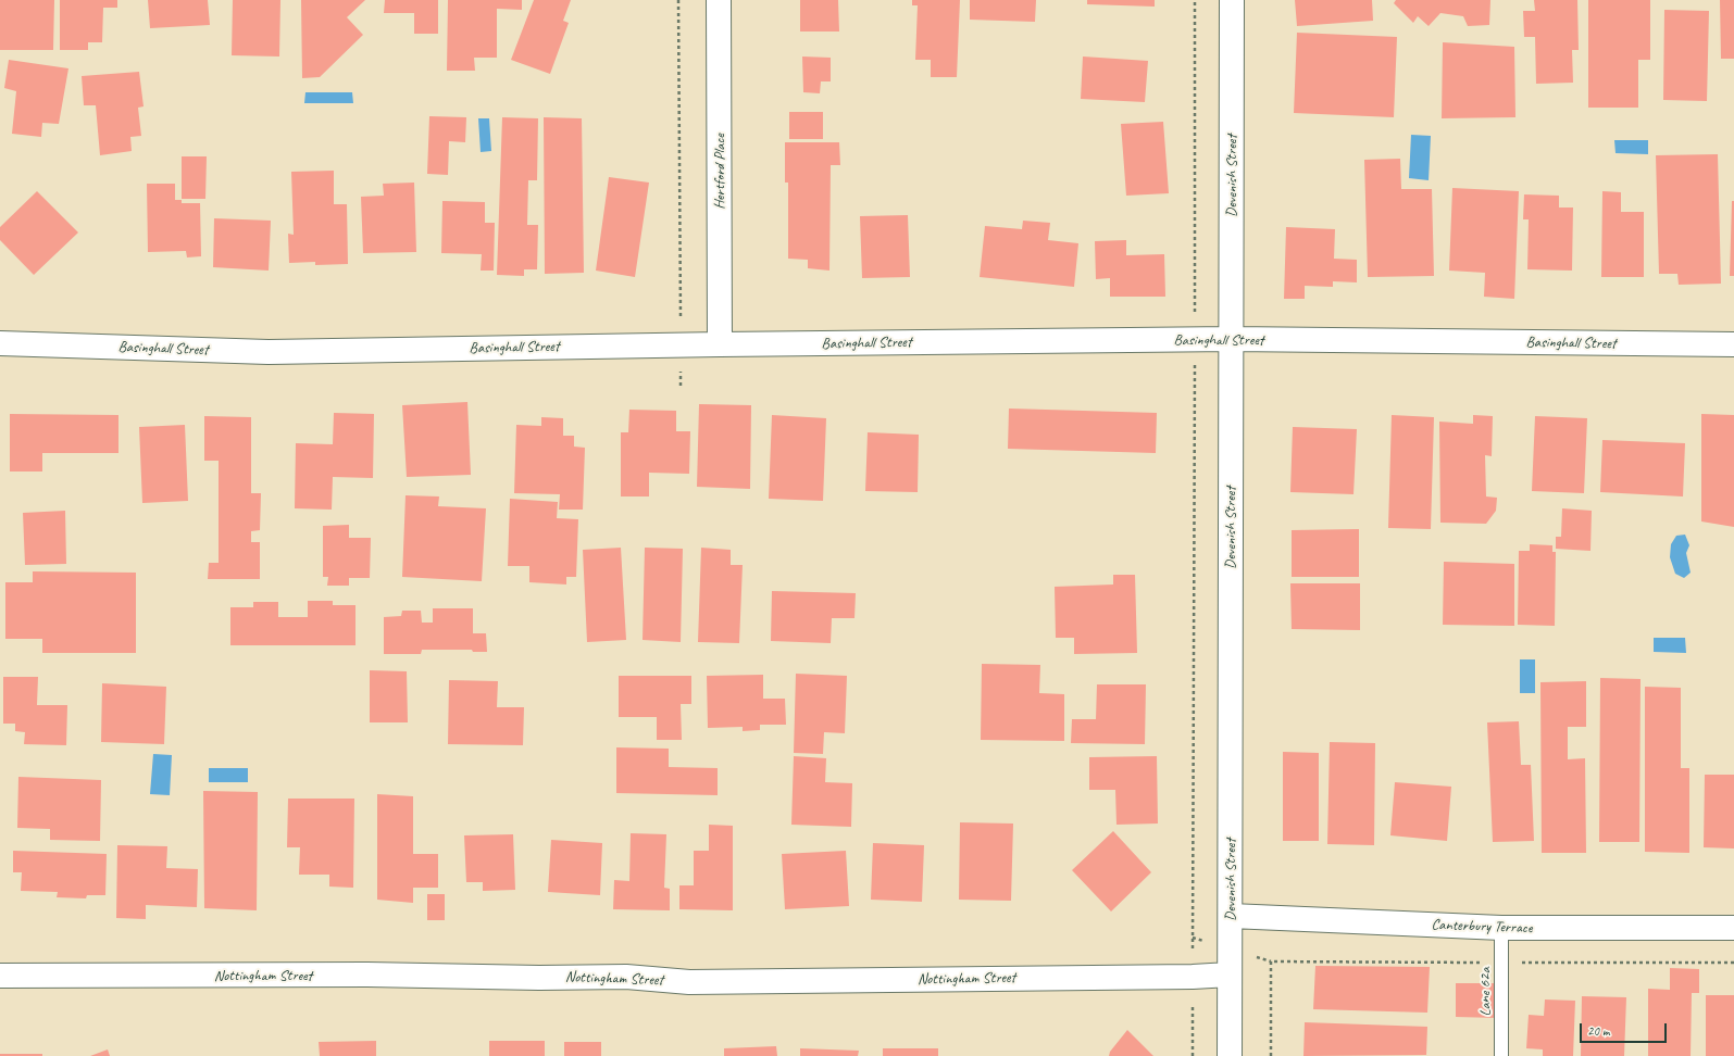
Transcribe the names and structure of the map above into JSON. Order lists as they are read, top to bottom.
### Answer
{
  "streets": {
    "street": [
      "Hertford Place",
      "Devenish Street",
      "Basinghall Street",
      "Canterbury Terrace",
      "Nottingham Street"
    ],
    "lane": ["Lane 62a"]
  },
  "crossings": [
    ["Hertford Place", "Basinghall Street"],
    ["Devenish Street", "Basinghall Street"],
    ["Devenish Street", "Canterbury Terrace"],
    ["Devenish Street", "Nottingham Street"],
    ["Canterbury Terrace", "Lane 62a"]
  ],
  "scale_bar": "20 m"
}
